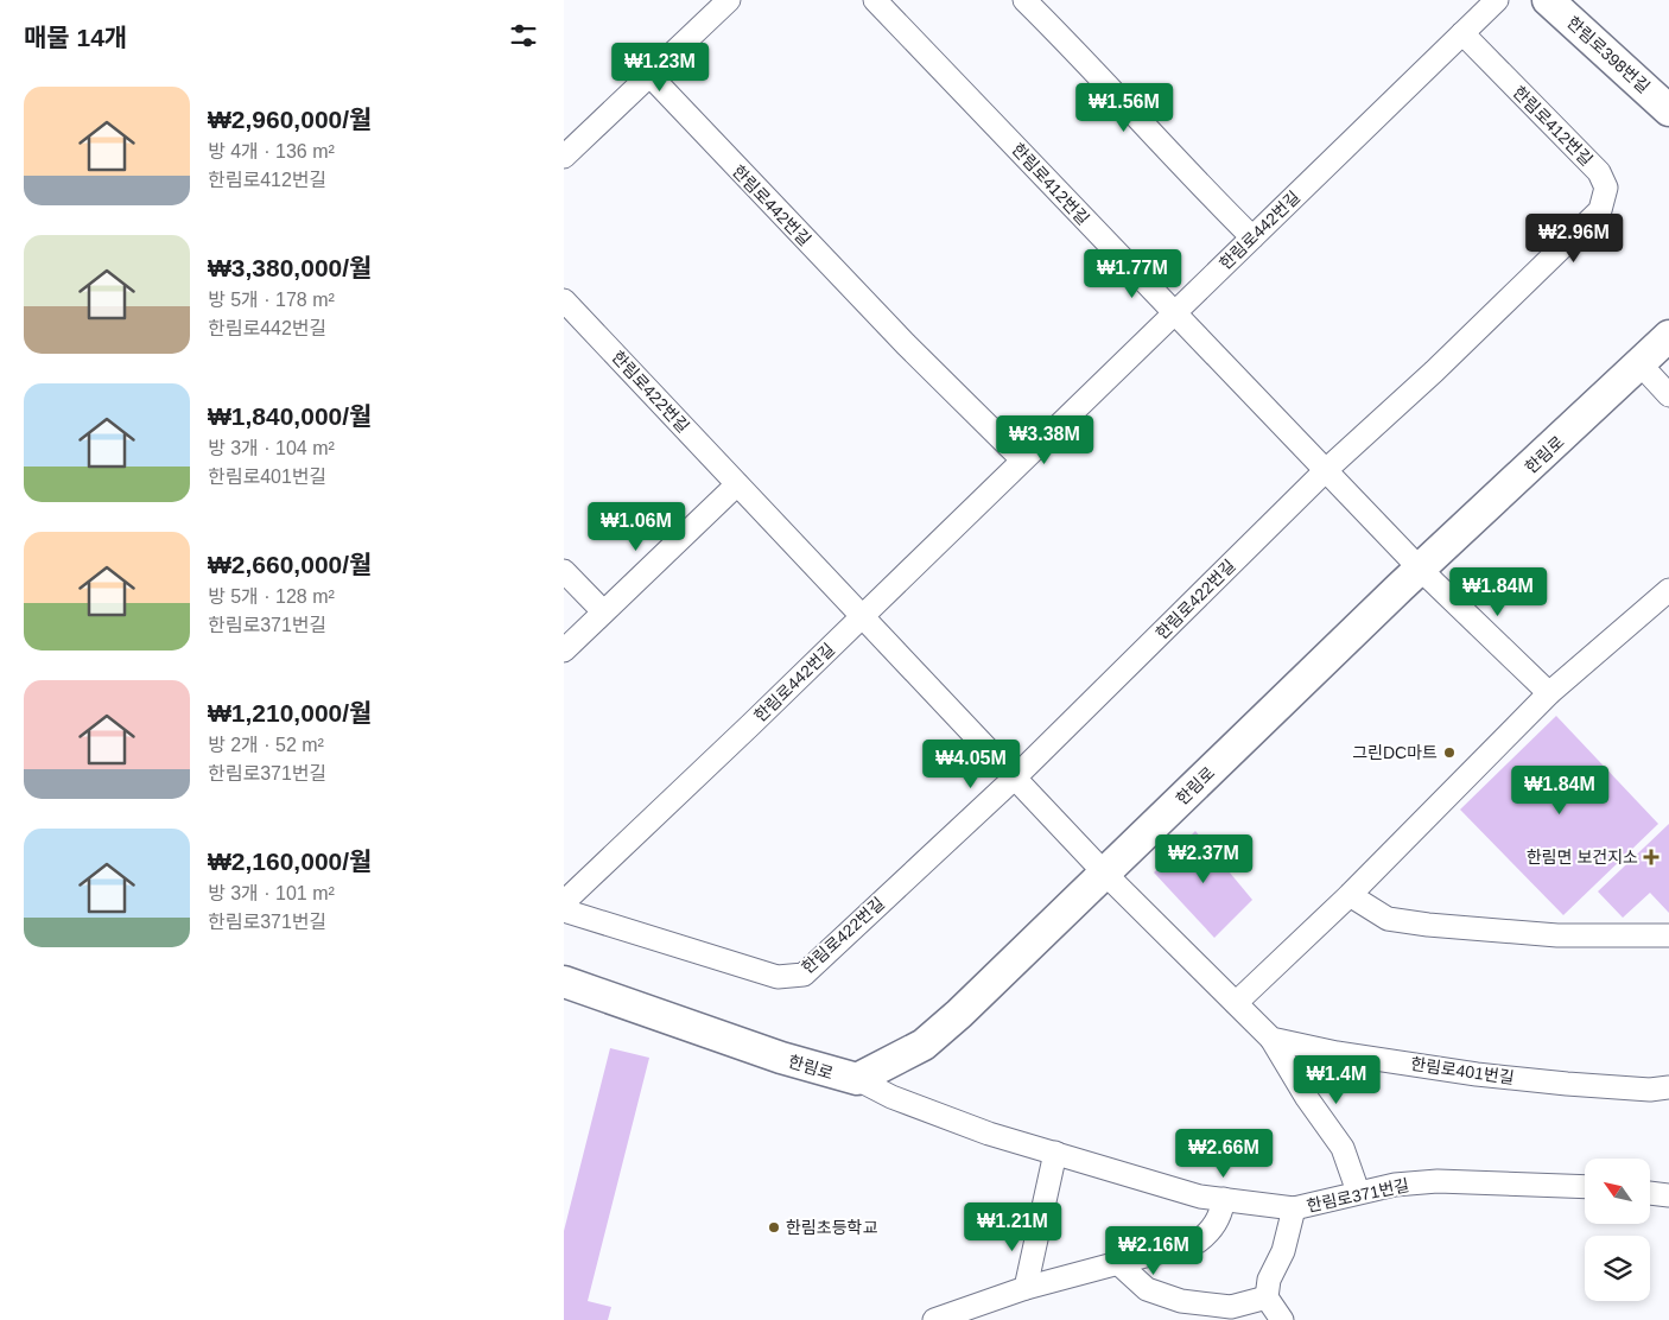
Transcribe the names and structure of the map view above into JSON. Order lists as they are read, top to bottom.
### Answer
{
  "streets": {
    "street": [
      "한림로398번길",
      "한림로412번길",
      "한림로442번길",
      "한림로422번길",
      "한림로",
      "한림로401번길",
      "한림로371번길"
    ]
  },
  "crossings": [
    ["한림로412번길", "한림로442번길"],
    ["한림로412번길", "한림로422번길"],
    ["한림로412번길", "한림로"],
    ["한림로442번길", "한림로422번길"],
    ["한림로422번길", "한림로"],
    ["한림로", "한림로371번길"]
  ],
  "places": {
    "other": ["그린DC마트", "한림초등학교"],
    "health": ["한림면 보건지소"]
  },
  "north": "top left",
  "page": {
    "heading": "매물 14개",
    "price": [
      "₩1.23M",
      "₩1.56M",
      "₩2.96M",
      "₩1.77M",
      "₩3.38M",
      "₩1.06M",
      "₩1.84M",
      "₩4.05M",
      "₩1.84M",
      "₩2.37M",
      "₩1.4M",
      "₩2.66M",
      "₩1.21M",
      "₩2.16M"
    ],
    "list": [
      {
        "name": "₩2,960,000/월",
        "note": "방 4개 · 136 m² · 한림로412번길"
      },
      {
        "name": "₩3,380,000/월",
        "note": "방 5개 · 178 m² · 한림로442번길"
      },
      {
        "name": "₩1,840,000/월",
        "note": "방 3개 · 104 m² · 한림로401번길"
      },
      {
        "name": "₩2,660,000/월",
        "note": "방 5개 · 128 m² · 한림로371번길"
      },
      {
        "name": "₩1,210,000/월",
        "note": "방 2개 · 52 m² · 한림로371번길"
      },
      {
        "name": "₩2,160,000/월",
        "note": "방 3개 · 101 m² · 한림로371번길"
      }
    ]
  }
}
